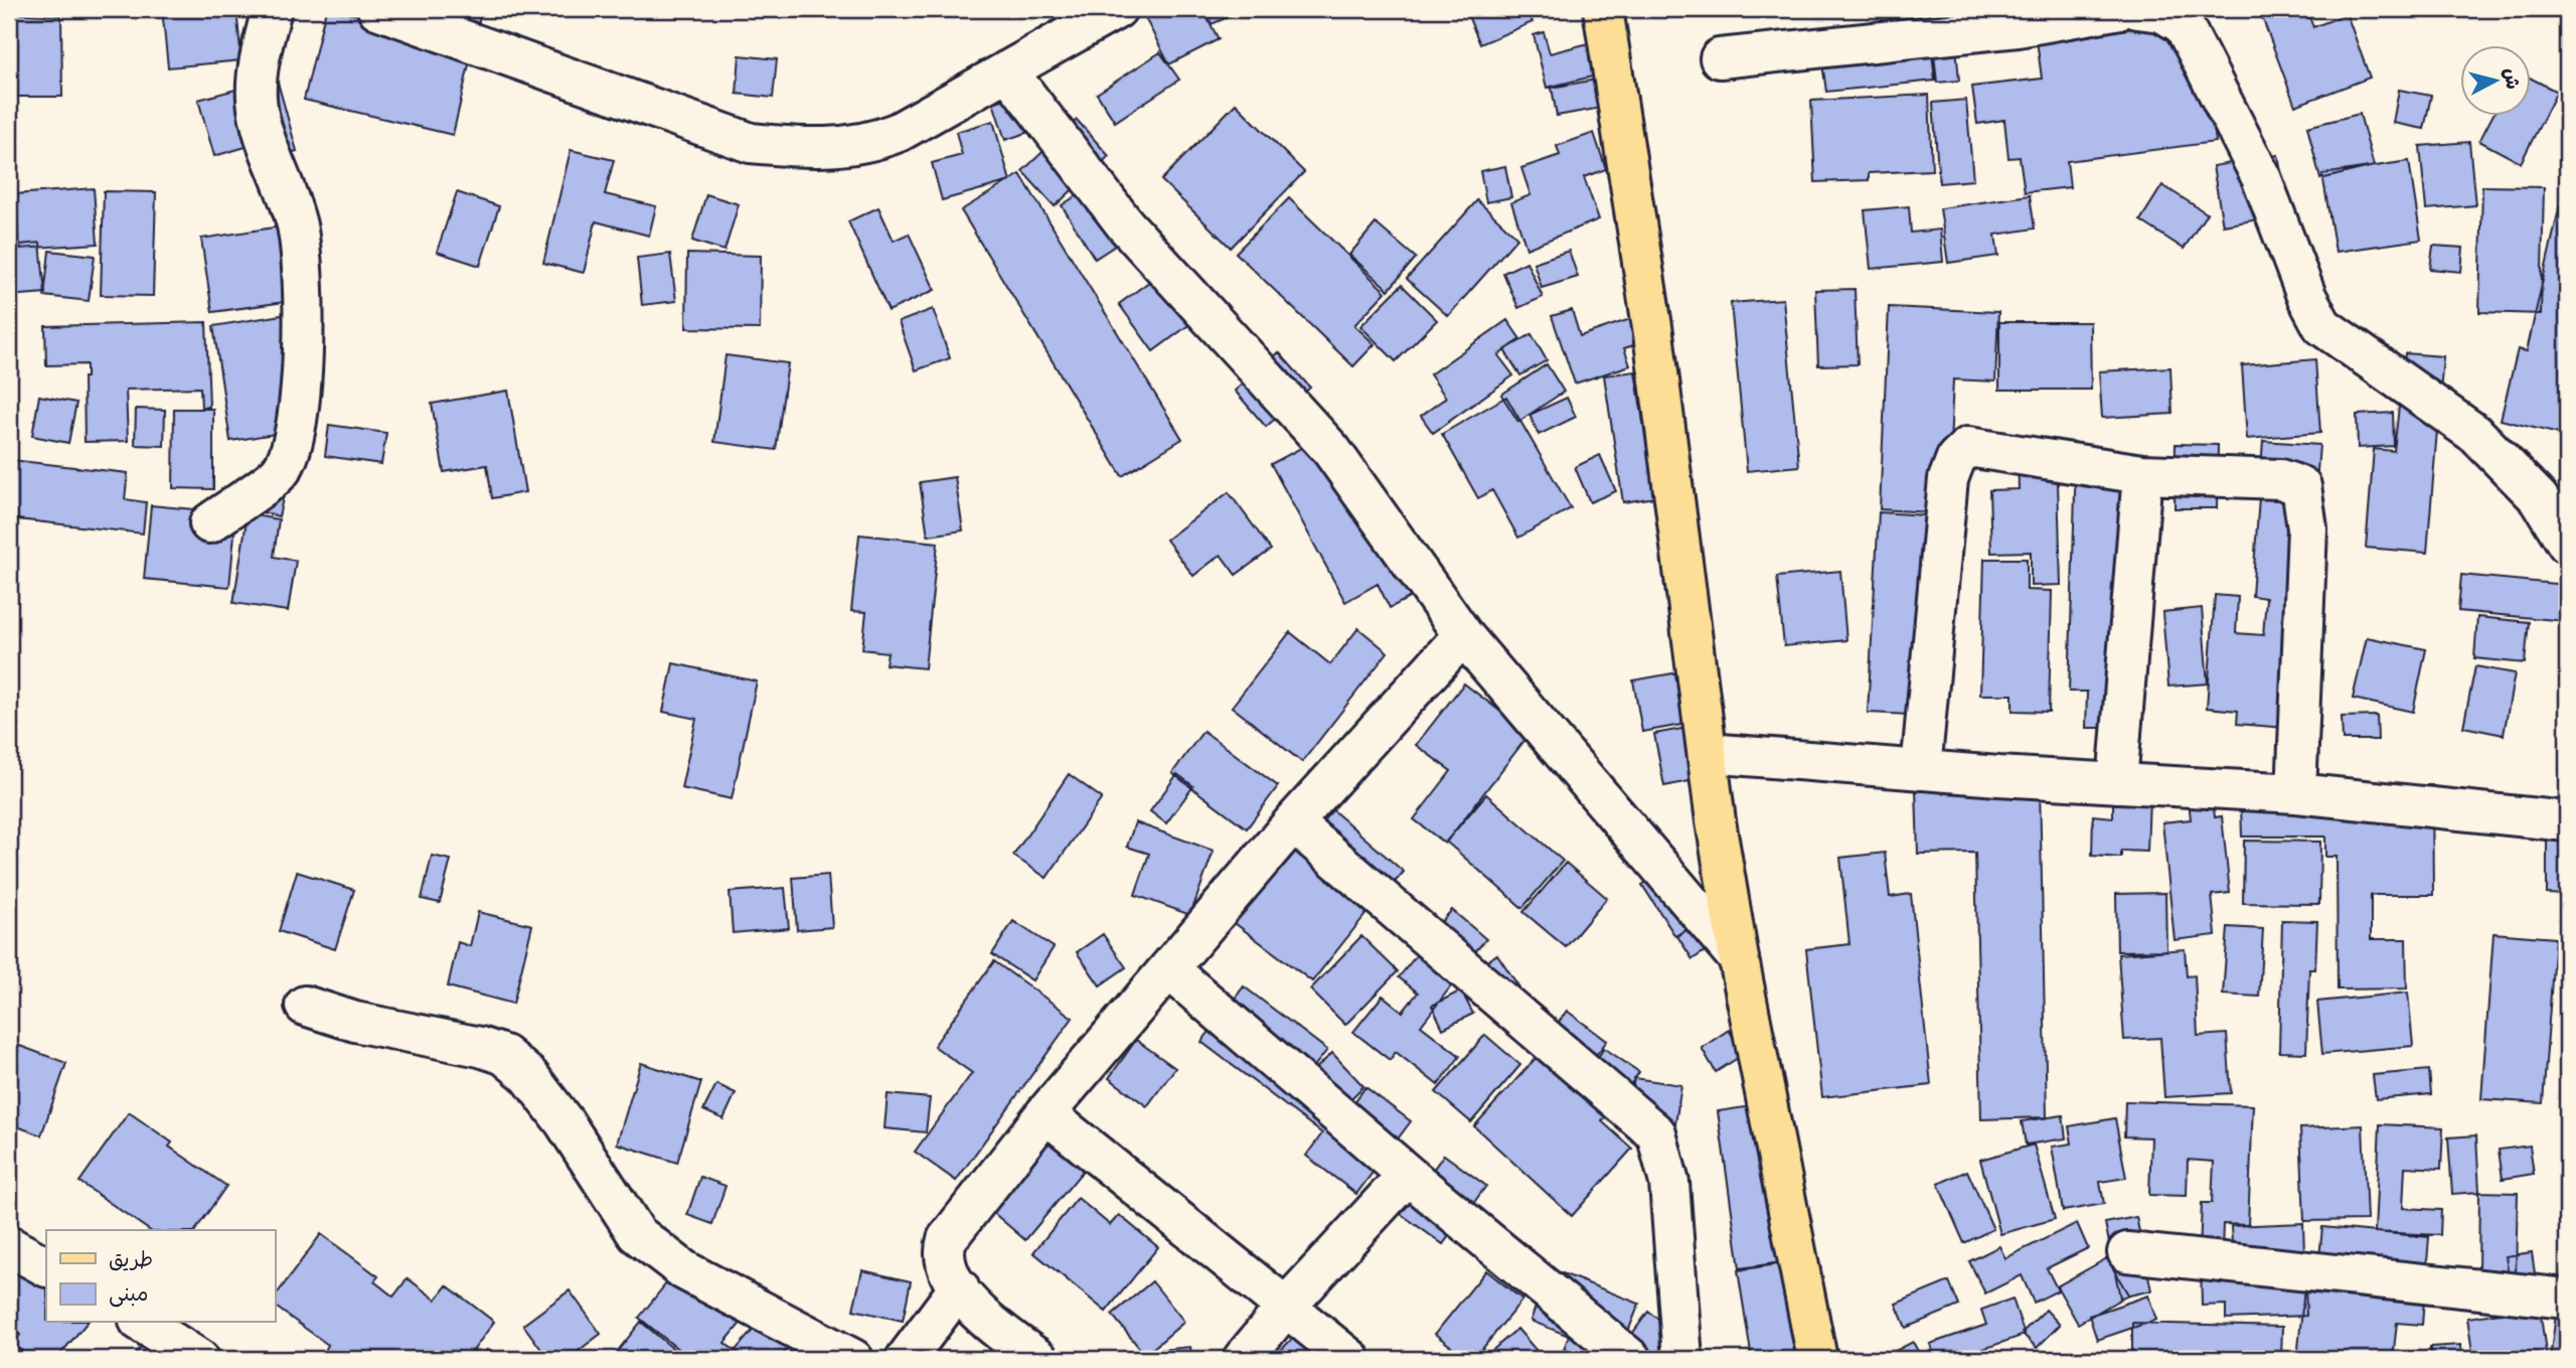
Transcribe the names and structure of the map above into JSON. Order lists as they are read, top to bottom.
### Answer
{
  "legend": ["طريق", "مبنى"],
  "north": "right"
}
